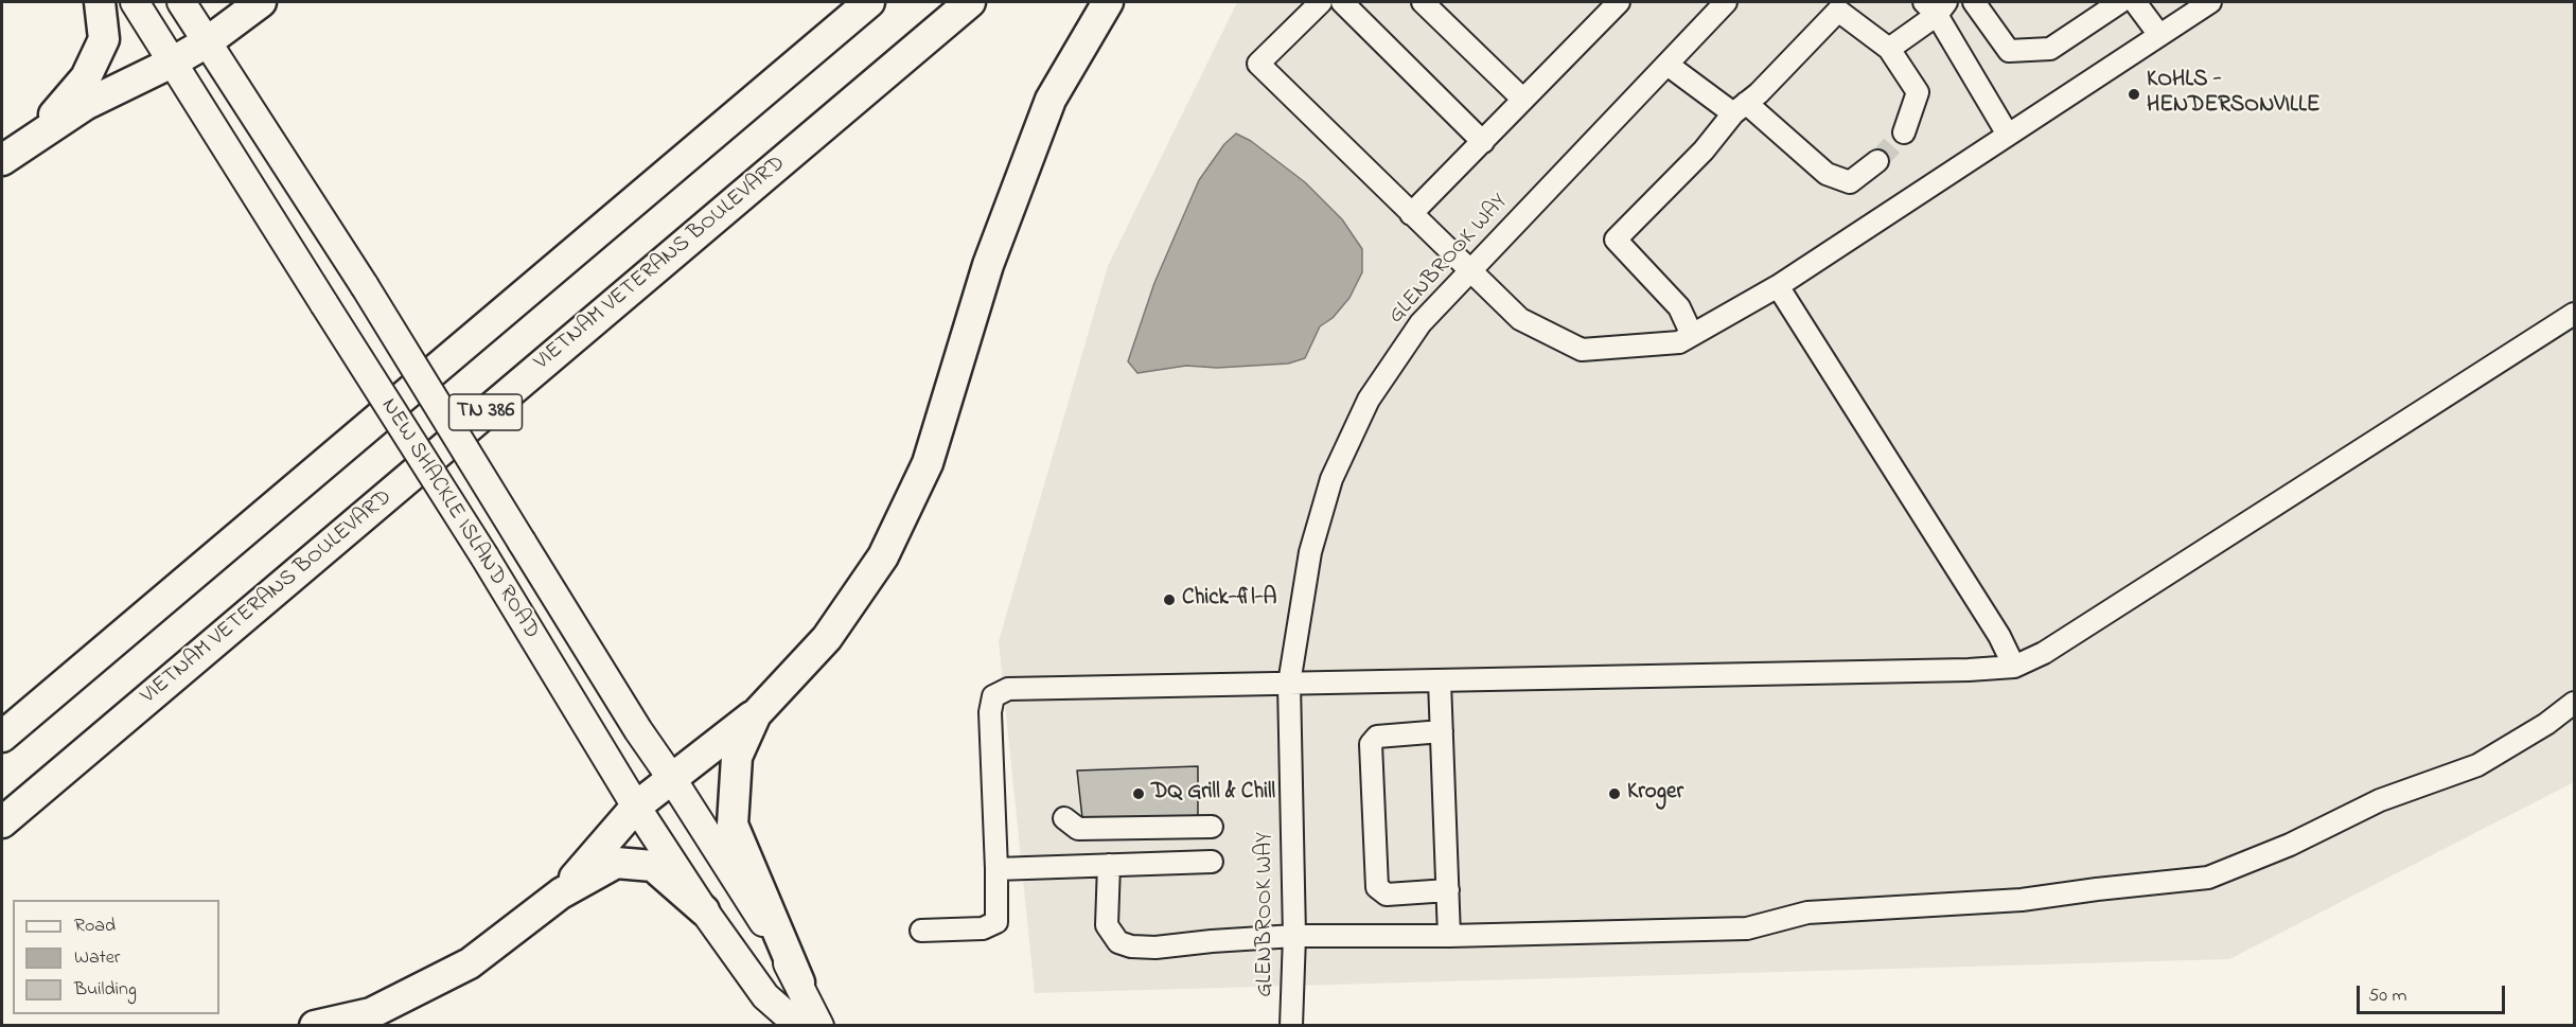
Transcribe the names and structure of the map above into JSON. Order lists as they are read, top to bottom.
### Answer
{
  "streets": {
    "highway": ["VIETNAM VETERANS BOULEVARD", "TN 386"],
    "main road": ["NEW SHACKLE ISLAND ROAD"],
    "street": ["GLENBROOK WAY"]
  },
  "places": [
    "KOHLS - HENDERSONVILLE",
    "Chick-fil-A",
    "DQ Grill & Chill",
    "Kroger"
  ],
  "legend": ["Road", "Water", "Building"],
  "scale_bar": "50 m"
}
